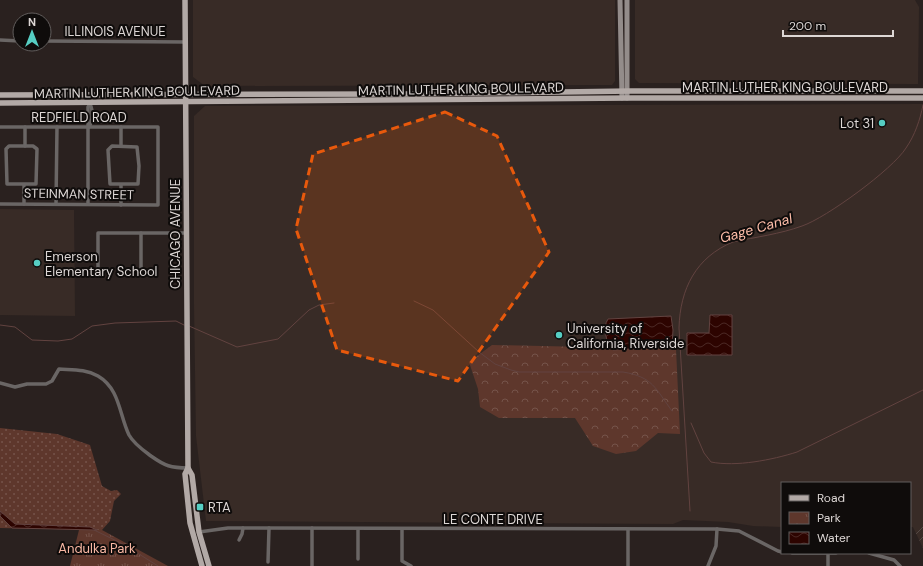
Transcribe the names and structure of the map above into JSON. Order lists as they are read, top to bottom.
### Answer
{
  "streets": {
    "main road": ["MARTIN LUTHER KING BOULEVARD", "CHICAGO AVENUE"],
    "street": [
      "ILLINOIS AVENUE",
      "REDFIELD ROAD",
      "STEINMAN STREET",
      "LE CONTE DRIVE"
    ]
  },
  "crossings": [
    ["ILLINOIS AVENUE", "CHICAGO AVENUE"],
    ["MARTIN LUTHER KING BOULEVARD", "CHICAGO AVENUE"],
    ["REDFIELD ROAD", "STEINMAN STREET"],
    ["CHICAGO AVENUE", "LE CONTE DRIVE"]
  ],
  "water": ["Gage Canal"],
  "parks": ["Andulka Park"],
  "places": {
    "other": ["Lot 31", "Emerson Elementary School", "University of California, Riverside"],
    "transit": ["RTA"]
  },
  "legend": ["Road", "Park", "Water"],
  "scale_bar": "200 m",
  "north": "top"
}
